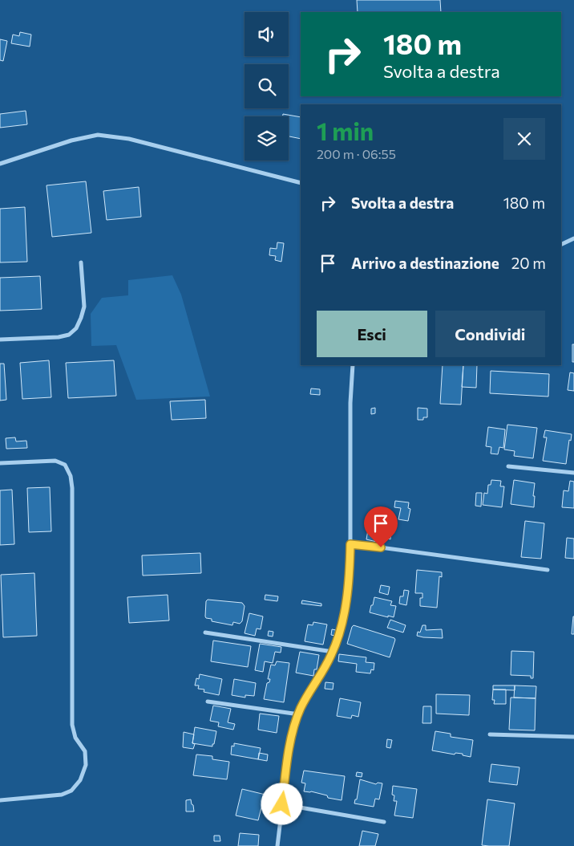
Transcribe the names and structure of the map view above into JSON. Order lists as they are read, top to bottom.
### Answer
{
  "page": {
    "turn": ["180 m", "Svolta a destra"],
    "heading": ["1 min", "200 m · 06:55"],
    "list": [
      {
        "name": "Svolta a destra",
        "value": "180 m"
      },
      {
        "name": "Arrivo a destinazione",
        "value": "20 m"
      }
    ],
    "buttons": ["Esci", "Condividi"]
  }
}
